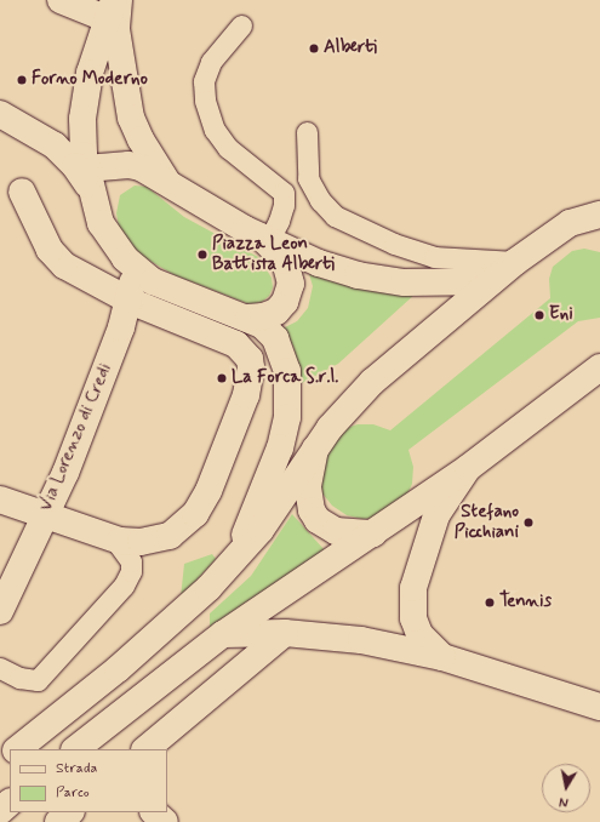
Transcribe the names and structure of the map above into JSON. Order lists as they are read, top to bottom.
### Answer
{
  "streets": {
    "street": ["Via Lorenzo di Credi"]
  },
  "places": [
    "Alberti",
    "Forno Moderno",
    "Piazza Leon Battista Alberti",
    "Eni",
    "La Forca S.r.l.",
    "Stefano Picchiani",
    "Tennis"
  ],
  "legend": ["Strada", "Parco"],
  "north": "bottom"
}
